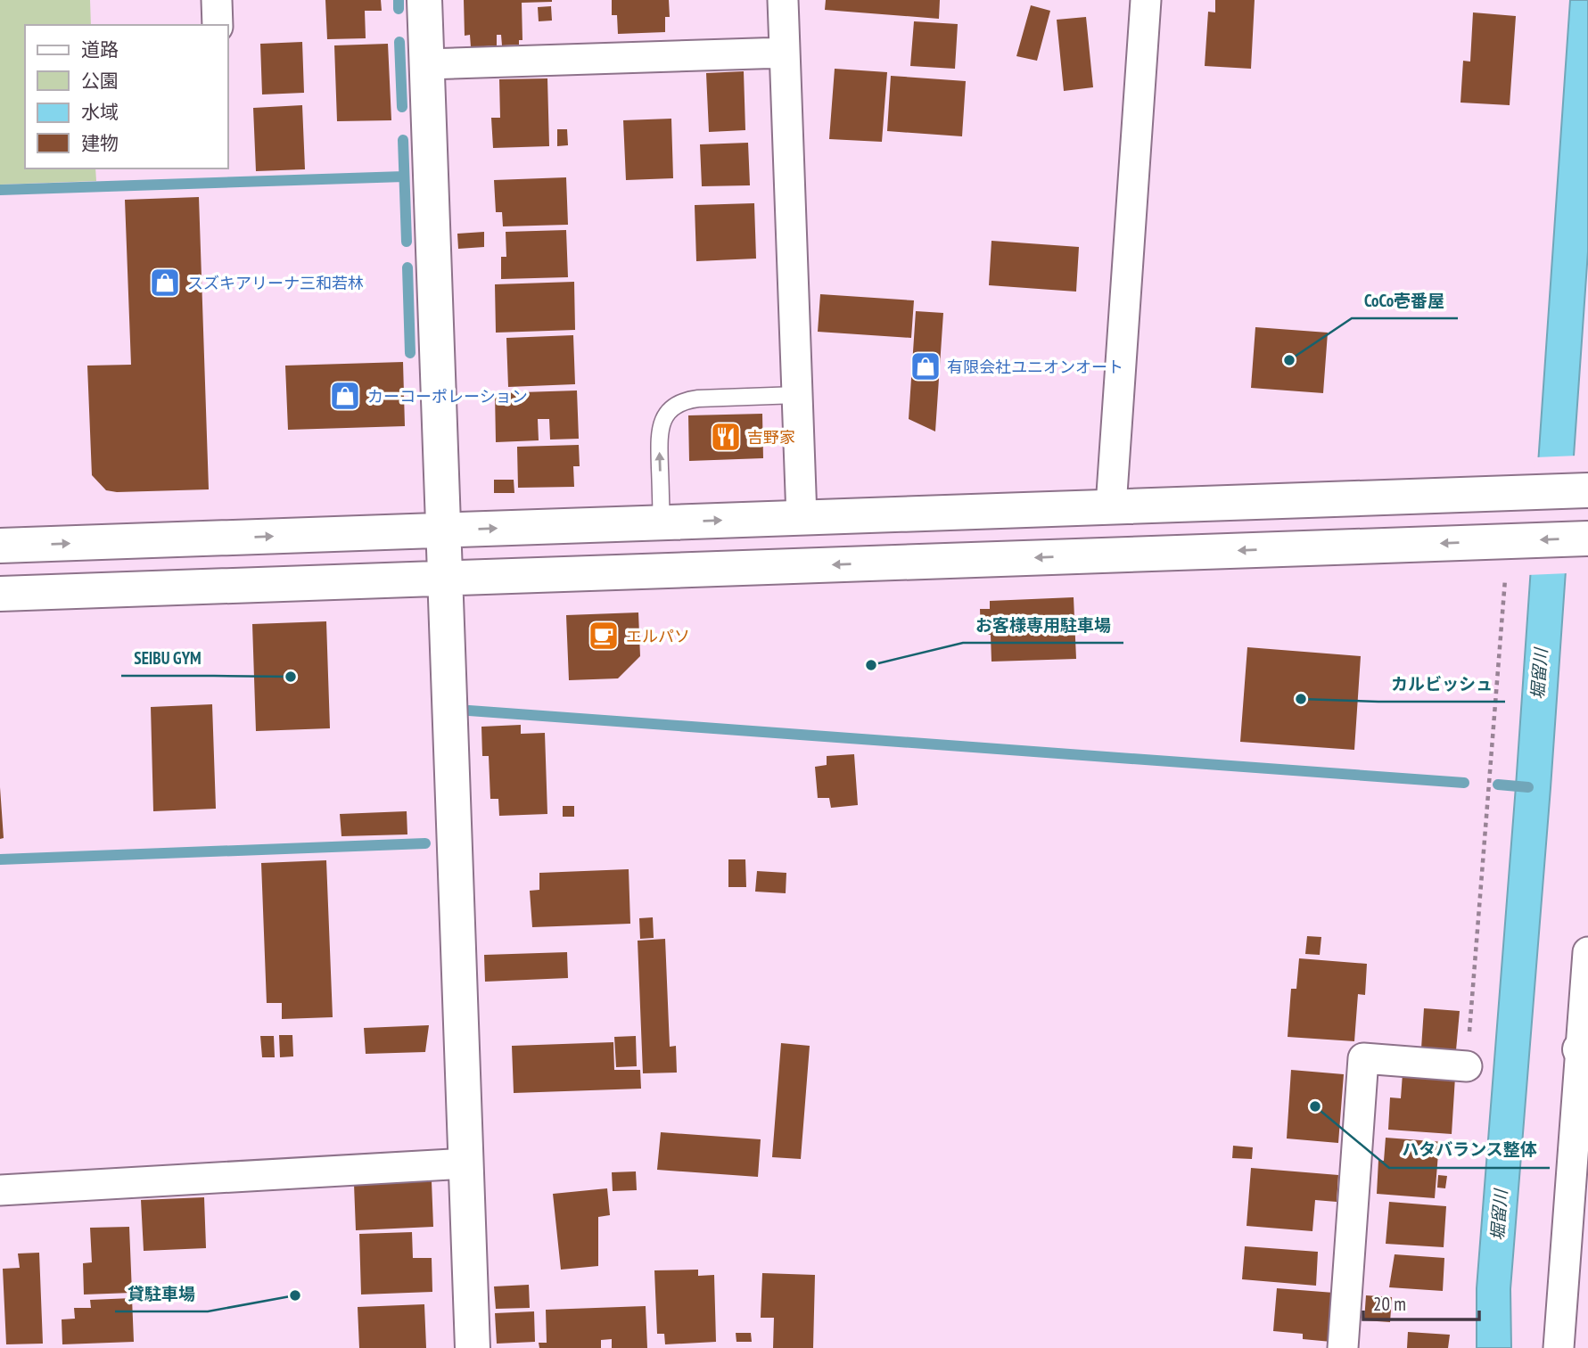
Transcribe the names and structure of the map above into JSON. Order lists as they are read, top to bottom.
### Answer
{
  "water": ["堀留川"],
  "places": {
    "shop": ["スズキアリーナ三和若林", "有限会社ユニオンオート", "カーコーポレーション"],
    "other": [
      "CoCo壱番屋",
      "お客様専用駐車場",
      "SEIBU GYM",
      "カルビッシュ",
      "ハタバランス整体",
      "貸駐車場"
    ],
    "restaurant": ["吉野家"],
    "cafe": ["エルパソ"]
  },
  "legend": [
    "道路",
    "公園",
    "水域",
    "建物"
  ],
  "scale_bar": "20 m"
}
